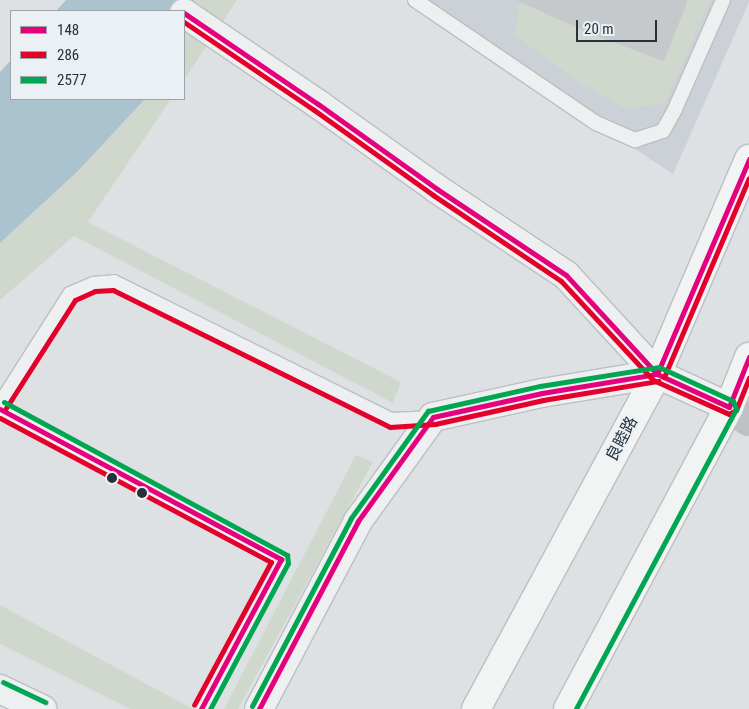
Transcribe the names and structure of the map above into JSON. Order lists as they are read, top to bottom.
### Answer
{
  "streets": {
    "main road": ["良睦路"]
  },
  "lines": ["transit line 148", "transit line 286", "transit line 2577"],
  "legend": ["148", "286", "2577"],
  "scale_bar": "20 m"
}
